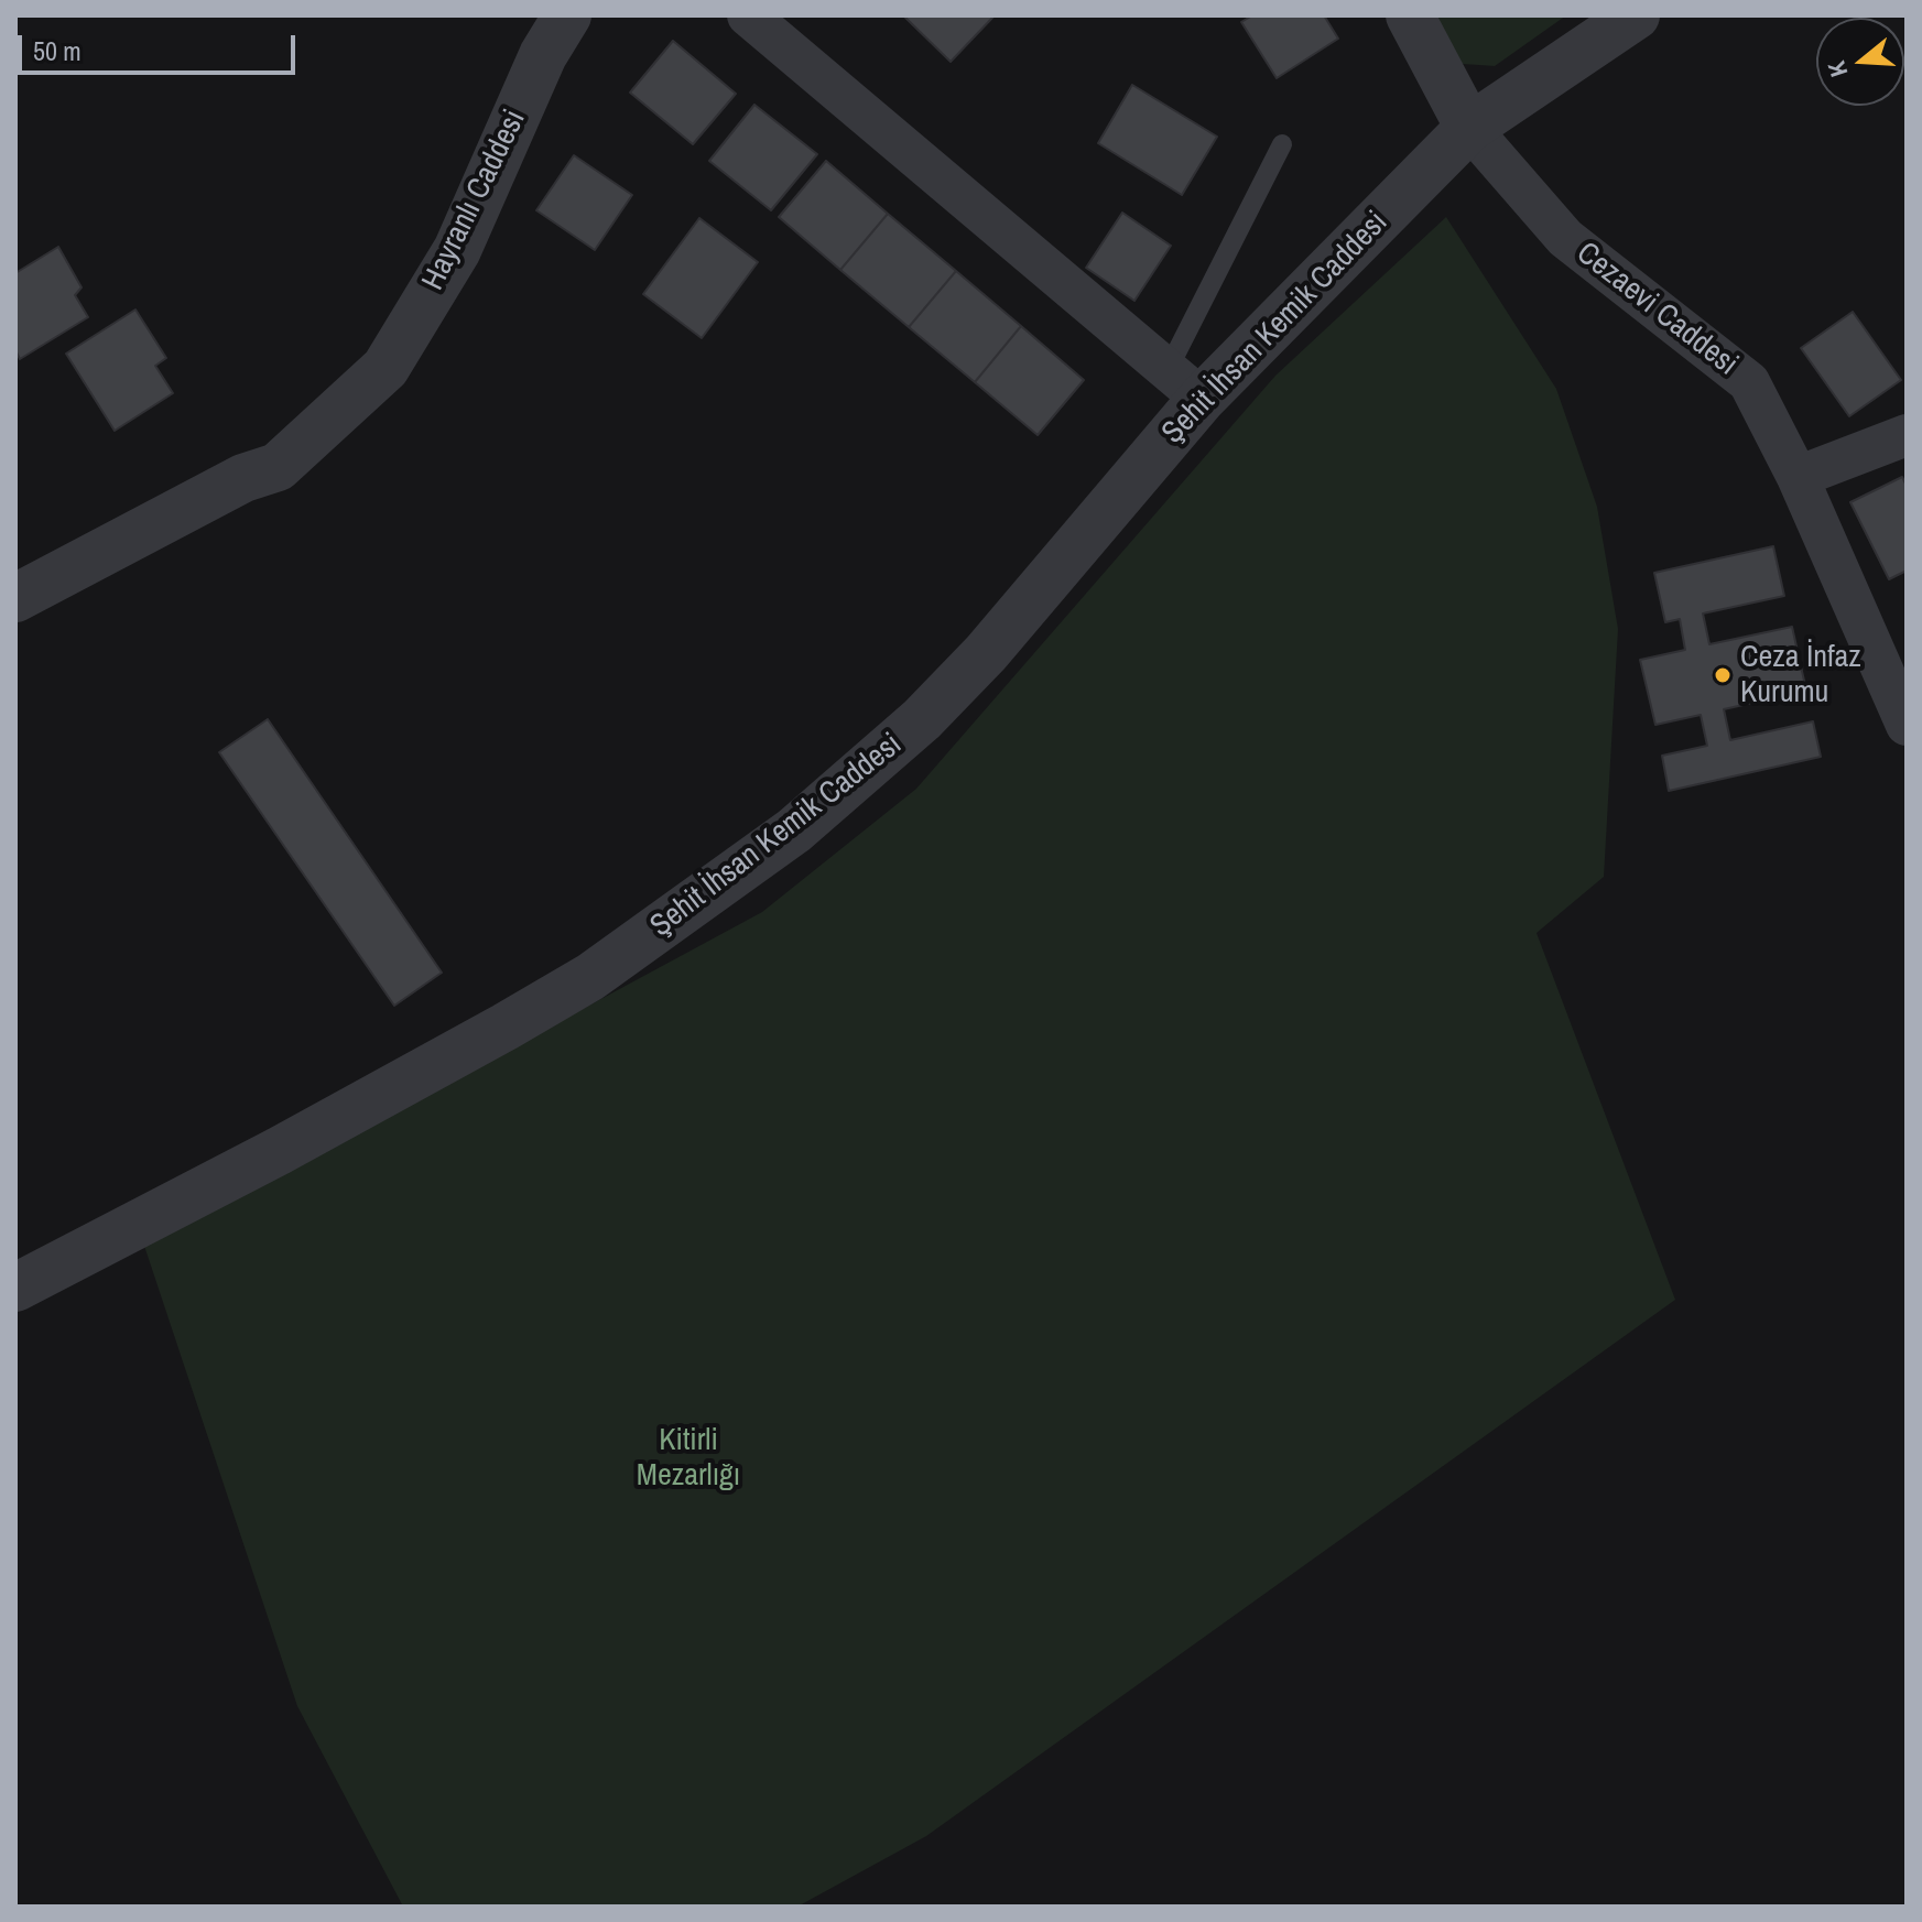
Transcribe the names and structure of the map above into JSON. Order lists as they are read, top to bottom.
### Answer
{
  "streets": {
    "street": ["Hayranlı Caddesi", "Cezaevi Caddesi", "Şehit İhsan Kemik Caddesi"]
  },
  "crossings": [
    ["Cezaevi Caddesi", "Şehit İhsan Kemik Caddesi"]
  ],
  "parks": ["Kitirli Mezarlığı"],
  "places": ["Ceza İnfaz Kurumu"],
  "scale_bar": "50 m",
  "north": "left"
}
